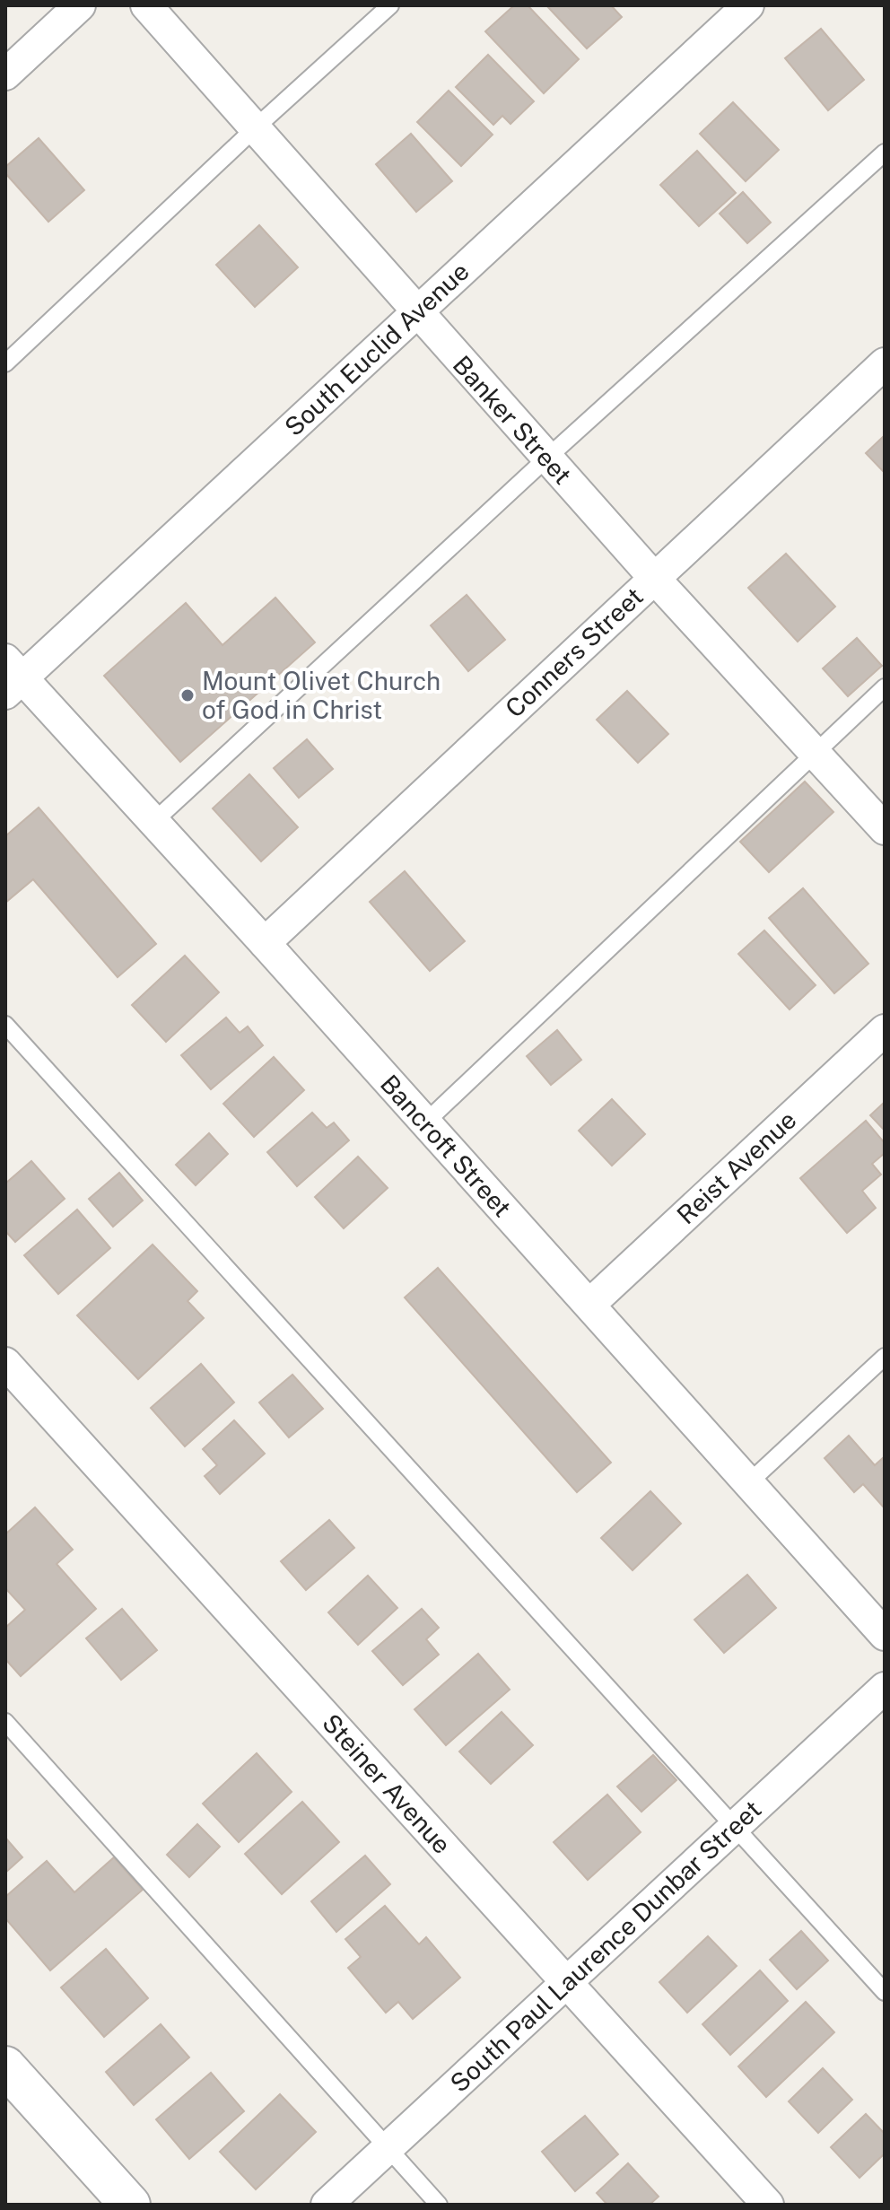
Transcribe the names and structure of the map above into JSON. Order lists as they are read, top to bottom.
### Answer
{
  "streets": {
    "street": [
      "South Euclid Avenue",
      "Banker Street",
      "Conners Street",
      "Bancroft Street",
      "Reist Avenue",
      "Steiner Avenue",
      "South Paul Laurence Dunbar Street"
    ]
  },
  "crossings": [
    ["South Euclid Avenue", "Banker Street"],
    ["South Euclid Avenue", "Bancroft Street"],
    ["Banker Street", "Conners Street"],
    ["Conners Street", "Bancroft Street"],
    ["Bancroft Street", "Reist Avenue"],
    ["Steiner Avenue", "South Paul Laurence Dunbar Street"]
  ],
  "places": ["Mount Olivet Church of God in Christ"]
}
